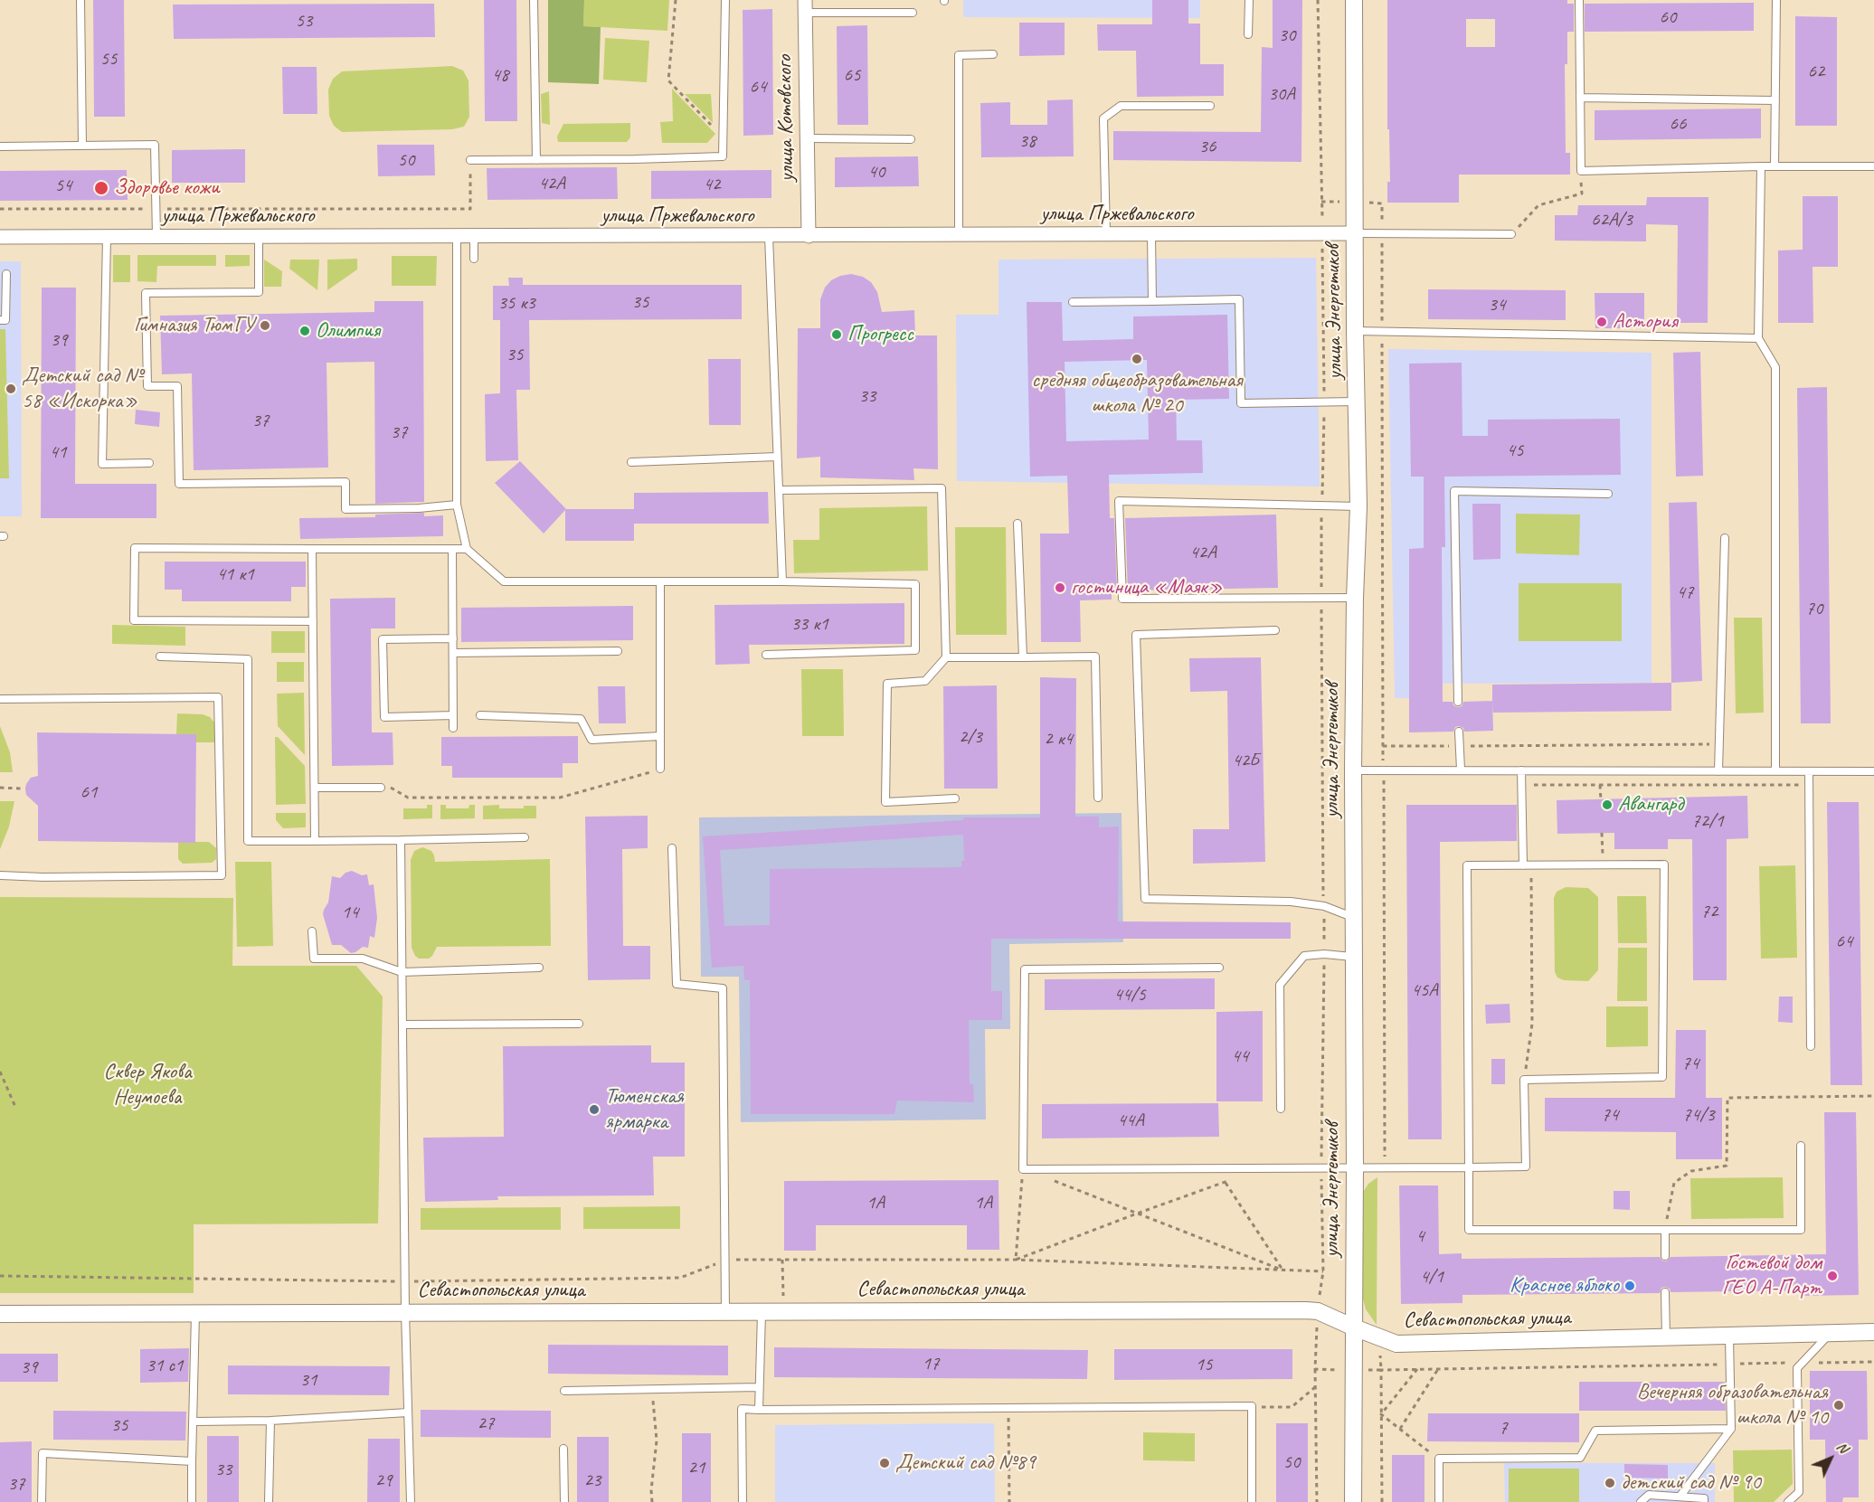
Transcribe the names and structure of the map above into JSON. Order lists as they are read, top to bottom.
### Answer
{
  "streets": {
    "street": [
      "улица Котовского",
      "улица Пржевальского",
      "улица Энергетиков",
      "Севастопольская улица"
    ]
  },
  "crossings": [
    ["улица Котовского", "улица Пржевальского"],
    ["улица Пржевальского", "улица Энергетиков"],
    ["улица Энергетиков", "Севастопольская улица"]
  ],
  "parks": ["Сквер Якова Неумоева"],
  "places": [
    "Здоровье кожи",
    "Астория",
    "Гимназия ТюмГУ",
    "Олимпия",
    "Прогресс",
    "средняя общеобразовательная школа № 20",
    "Детский сад № 58 «Искорка»",
    "гостиница «Маяк»",
    "Авангард",
    "Тюменская ярмарка",
    "Гостевой дом ГЕО А-Парт",
    "Красное яблоко",
    "Вечерняя образовательная школа № 10",
    "Детский сад №89",
    "детский сад № 90"
  ],
  "house_numbers": [
    "60",
    "53",
    "30",
    "55",
    "62",
    "48",
    "65",
    "64",
    "30А",
    "66",
    "38",
    "36",
    "50",
    "40",
    "42А",
    "42",
    "54",
    "62А/3",
    "35",
    "35 к3",
    "34",
    "39",
    "35",
    "33",
    "37",
    "37",
    "45",
    "41",
    "42А",
    "41 к1",
    "47",
    "70",
    "33 к1",
    "2/3",
    "2 к4",
    "42Б",
    "61",
    "72/1",
    "72",
    "14",
    "64",
    "45А",
    "44/5",
    "44",
    "74",
    "74",
    "74/3",
    "44А",
    "1А",
    "1А",
    "4",
    "4/1",
    "17",
    "15",
    "31 с1",
    "39",
    "31",
    "27",
    "35",
    "7",
    "50",
    "21",
    "33",
    "29",
    "23",
    "37"
  ],
  "north": "top right"
}
